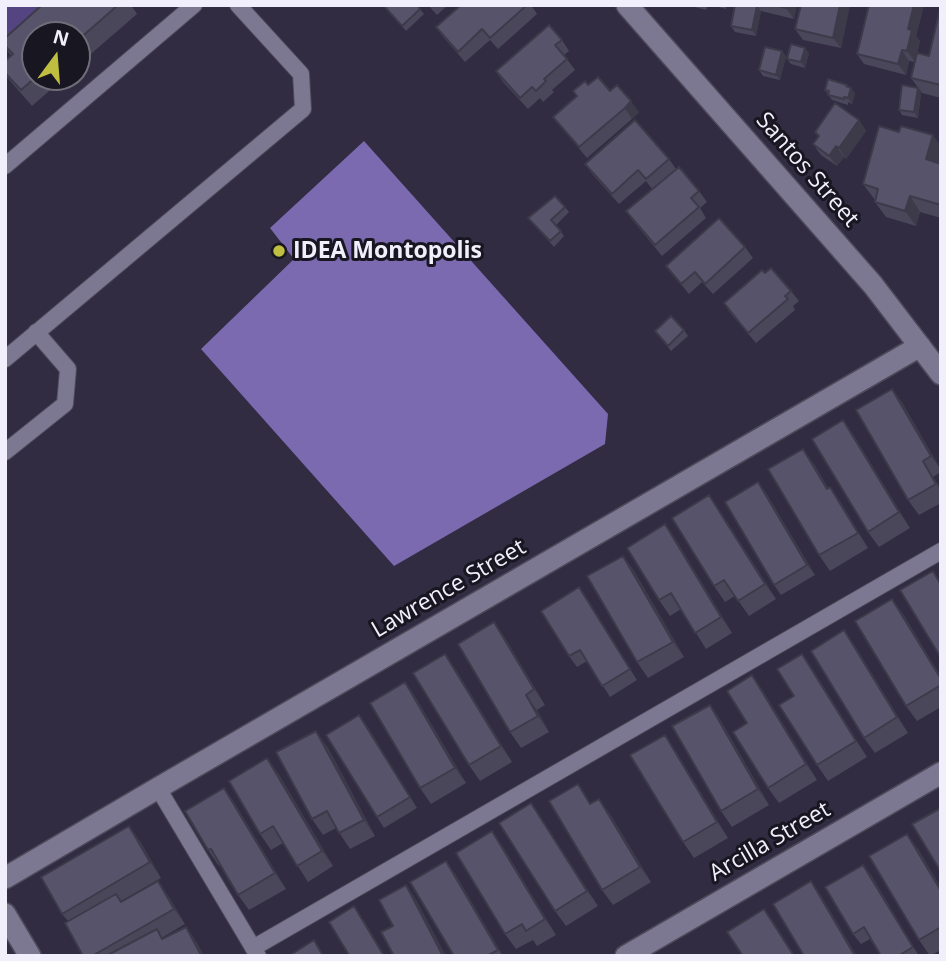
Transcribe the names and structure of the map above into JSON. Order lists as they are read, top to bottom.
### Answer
{
  "streets": {
    "street": ["Santos Street", "Lawrence Street", "Arcilla Street"]
  },
  "crossings": [
    ["Santos Street", "Lawrence Street"]
  ],
  "places": ["IDEA Montopolis"],
  "north": "top"
}
